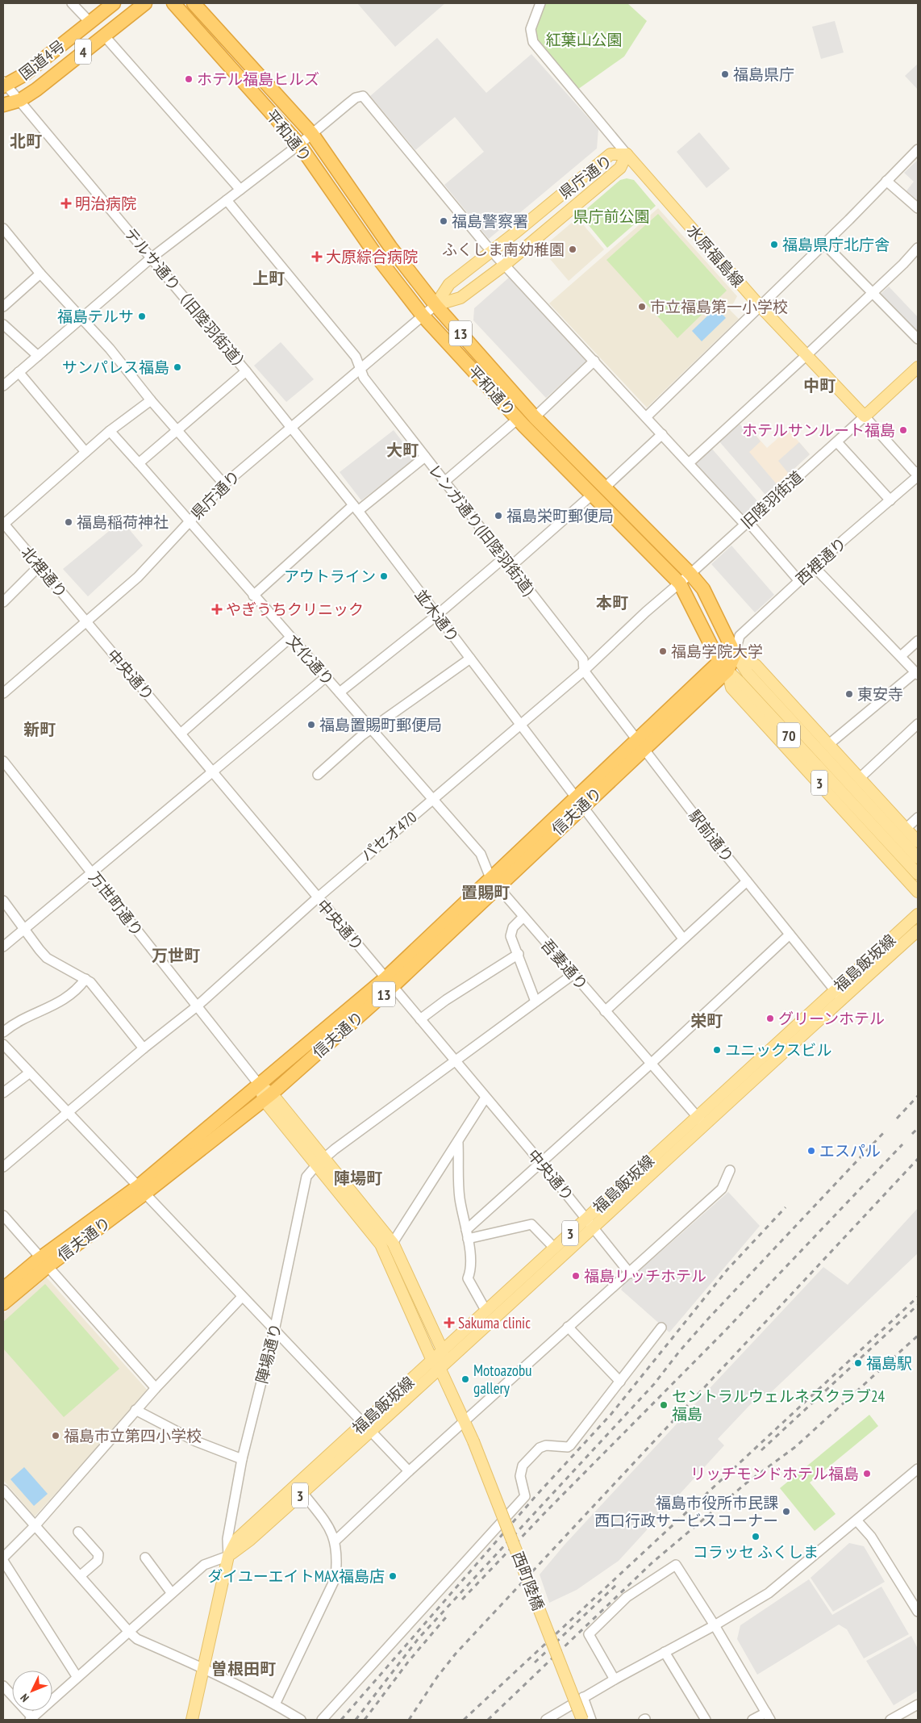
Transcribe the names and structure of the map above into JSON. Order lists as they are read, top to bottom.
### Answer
{
  "streets": {
    "highway": [
      "4",
      "国道4号",
      "平和通り",
      "13",
      "信夫通り"
    ],
    "main road": [
      "県庁通り",
      "水原福島線",
      "70",
      "3",
      "福島飯坂線",
      "西町陸橋"
    ],
    "street": [
      "テルサ通り（旧陸羽街道）",
      "旧陸羽街道",
      "レンガ通り(旧陸羽街道)",
      "西裡通り",
      "北裡通り",
      "並木通り",
      "文化通り",
      "中央通り",
      "パセオ470",
      "駅前通り",
      "万世町通り",
      "吾妻通り",
      "陣場通り"
    ]
  },
  "crossings": [
    ["4", "国道4号"],
    ["4", "テルサ通り（旧陸羽街道）"],
    ["国道4号", "テルサ通り（旧陸羽街道）"],
    ["平和通り", "県庁通り"],
    ["平和通り", "旧陸羽街道"],
    ["平和通り", "西裡通り"],
    ["平和通り", "70"],
    ["平和通り", "3"],
    ["平和通り", "信夫通り"],
    ["県庁通り", "水原福島線"],
    ["県庁通り", "テルサ通り（旧陸羽街道）"],
    ["県庁通り", "レンガ通り(旧陸羽街道)"],
    ["県庁通り", "北裡通り"],
    ["県庁通り", "並木通り"],
    ["県庁通り", "文化通り"],
    ["県庁通り", "中央通り"],
    ["水原福島線", "旧陸羽街道"],
    ["テルサ通り（旧陸羽街道）", "並木通り"],
    ["旧陸羽街道", "レンガ通り(旧陸羽街道)"],
    ["旧陸羽街道", "パセオ470"],
    ["旧陸羽街道", "駅前通り"],
    ["レンガ通り(旧陸羽街道)", "パセオ470"],
    ["レンガ通り(旧陸羽街道)", "駅前通り"],
    ["西裡通り", "70"],
    ["西裡通り", "3"],
    ["西裡通り", "信夫通り"],
    ["北裡通り", "中央通り"],
    ["並木通り", "信夫通り"],
    ["並木通り", "パセオ470"],
    ["文化通り", "パセオ470"],
    ["文化通り", "吾妻通り"],
    ["中央通り", "信夫通り"],
    ["中央通り", "パセオ470"],
    ["中央通り", "福島飯坂線"],
    ["中央通り", "陣場通り"],
    ["70", "3"],
    ["70", "信夫通り"],
    ["3", "信夫通り"],
    ["3", "福島飯坂線"],
    ["3", "陣場通り"],
    ["3", "西町陸橋"],
    ["信夫通り", "駅前通り"],
    ["信夫通り", "万世町通り"],
    ["信夫通り", "吾妻通り"],
    ["パセオ470", "駅前通り"],
    ["パセオ470", "万世町通り"],
    ["パセオ470", "吾妻通り"],
    ["駅前通り", "福島飯坂線"],
    ["福島飯坂線", "吾妻通り"],
    ["福島飯坂線", "西町陸橋"],
    ["吾妻通り", "陣場通り"]
  ],
  "districts": [
    "北町",
    "上町",
    "中町",
    "大町",
    "本町",
    "新町",
    "置賜町",
    "万世町",
    "栄町",
    "陣場町",
    "曽根田町"
  ],
  "parks": ["紅葉山公園", "県庁前公園"],
  "places": {
    "other": [
      "福島県庁",
      "ホテル福島ヒルズ",
      "福島警察署",
      "福島県庁北庁舎",
      "ふくしま南幼稚園",
      "市立福島第一小学校",
      "福島テルサ",
      "サンパレス福島",
      "ホテルサンルート福島",
      "福島栄町郵便局",
      "福島稲荷神社",
      "アウトライン",
      "福島学院大学",
      "東安寺",
      "福島置賜町郵便局",
      "グリーンホテル",
      "ユニックスビル",
      "エスパル",
      "福島リッチホテル",
      "福島駅",
      "Motoazobu gallery",
      "セントラルウェルネスクラブ24 福島",
      "福島市立第四小学校",
      "リッチモンドホテル福島",
      "福島市役所市民課 西口行政サービスコーナー",
      "コラッセ ふくしま",
      "ダイユーエイトMAX福島店"
    ],
    "health": [
      "明治病院",
      "大原綜合病院",
      "やぎうちクリニック",
      "Sakuma clinic"
    ]
  },
  "north": "bottom left"
}
